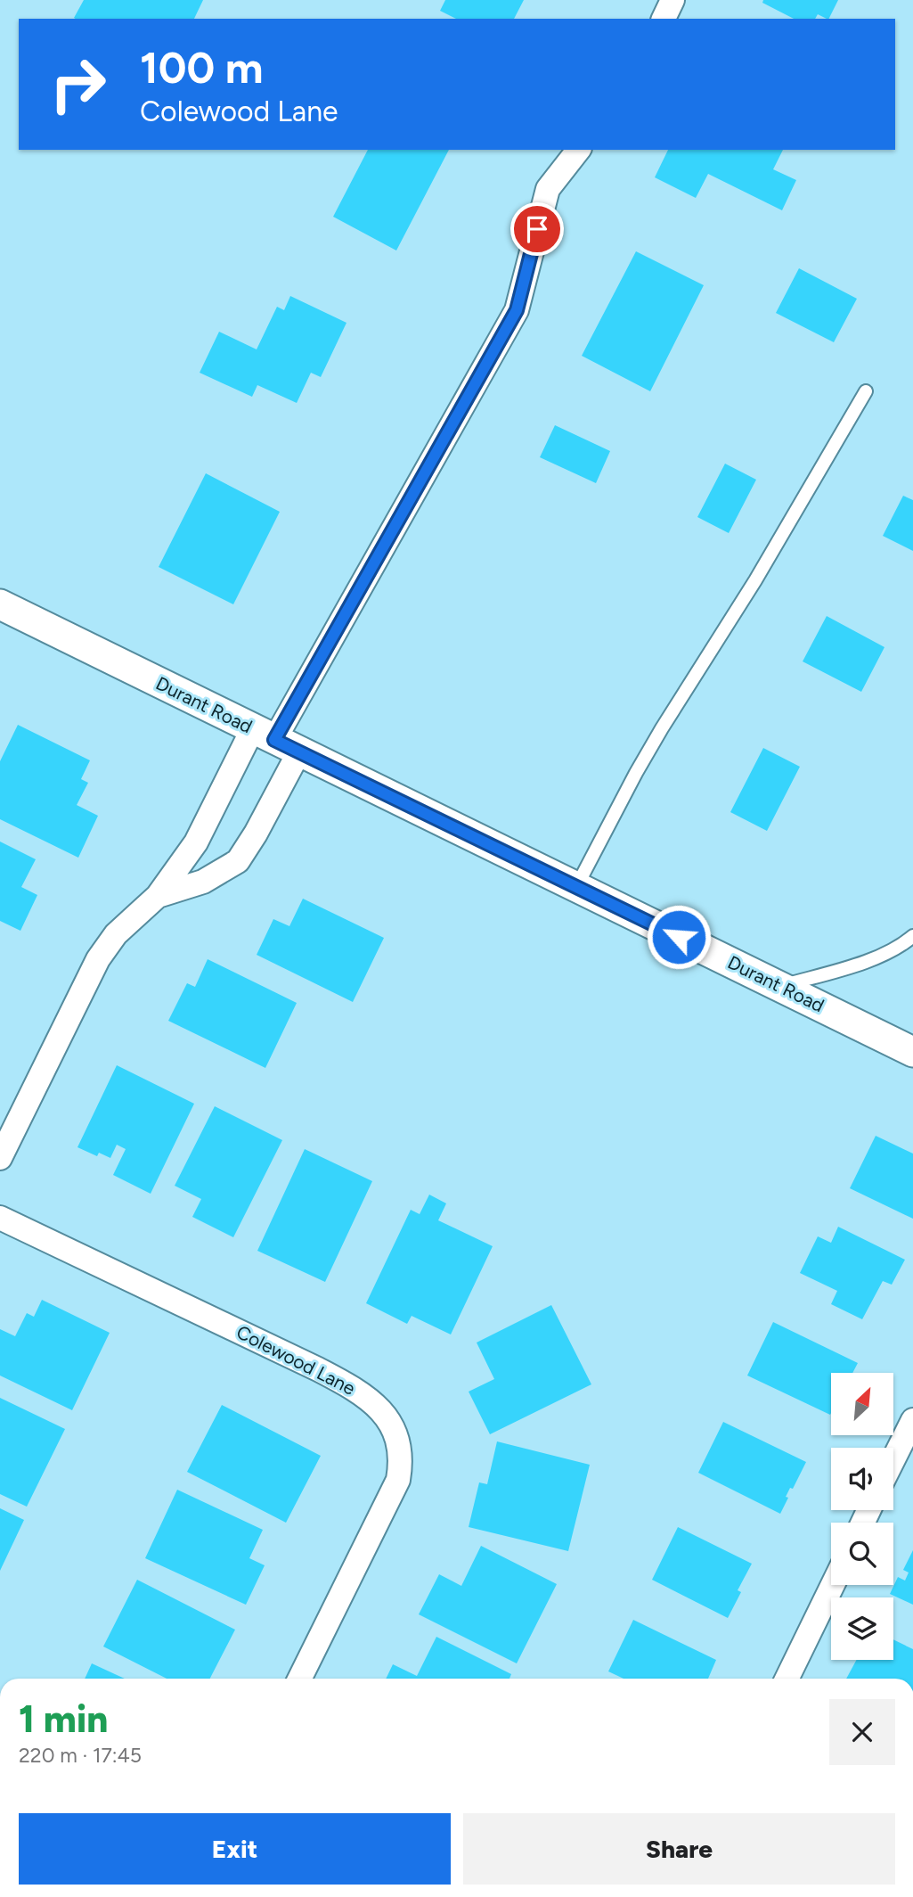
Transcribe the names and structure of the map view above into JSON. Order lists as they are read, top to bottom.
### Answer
{
  "streets": {
    "street": ["Durant Road", "Colewood Lane"]
  },
  "north": "top right",
  "page": {
    "turn": ["100 m", "Colewood Lane"],
    "heading": ["1 min", "220 m · 17:45"],
    "buttons": ["Exit", "Share"]
  }
}
